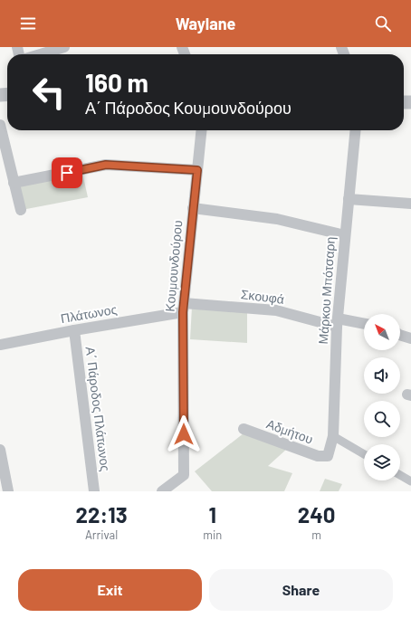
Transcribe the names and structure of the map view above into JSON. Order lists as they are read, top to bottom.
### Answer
{
  "streets": {
    "street": [
      "Κουμουνδούρου",
      "Μάρκου Μπότσαρη",
      "Σκουφά",
      "Πλάτωνος",
      "Α΄ Πάροδος Πλάτωνος",
      "Αδμήτου"
    ]
  },
  "crossings": [
    ["Κουμουνδούρου", "Σκουφά"],
    ["Κουμουνδούρου", "Πλάτωνος"],
    ["Μάρκου Μπότσαρη", "Σκουφά"],
    ["Μάρκου Μπότσαρη", "Αδμήτου"],
    ["Σκουφά", "Πλάτωνος"],
    ["Πλάτωνος", "Α΄ Πάροδος Πλάτωνος"]
  ],
  "north": "top left",
  "page": {
    "header": "Waylane",
    "turn": ["160 m", "Α΄ Πάροδος Κουμουνδούρου"],
    "eta": [
      "22:13",
      "Arrival",
      "1",
      "min",
      "240",
      "m"
    ],
    "buttons": ["Exit", "Share"]
  }
}
